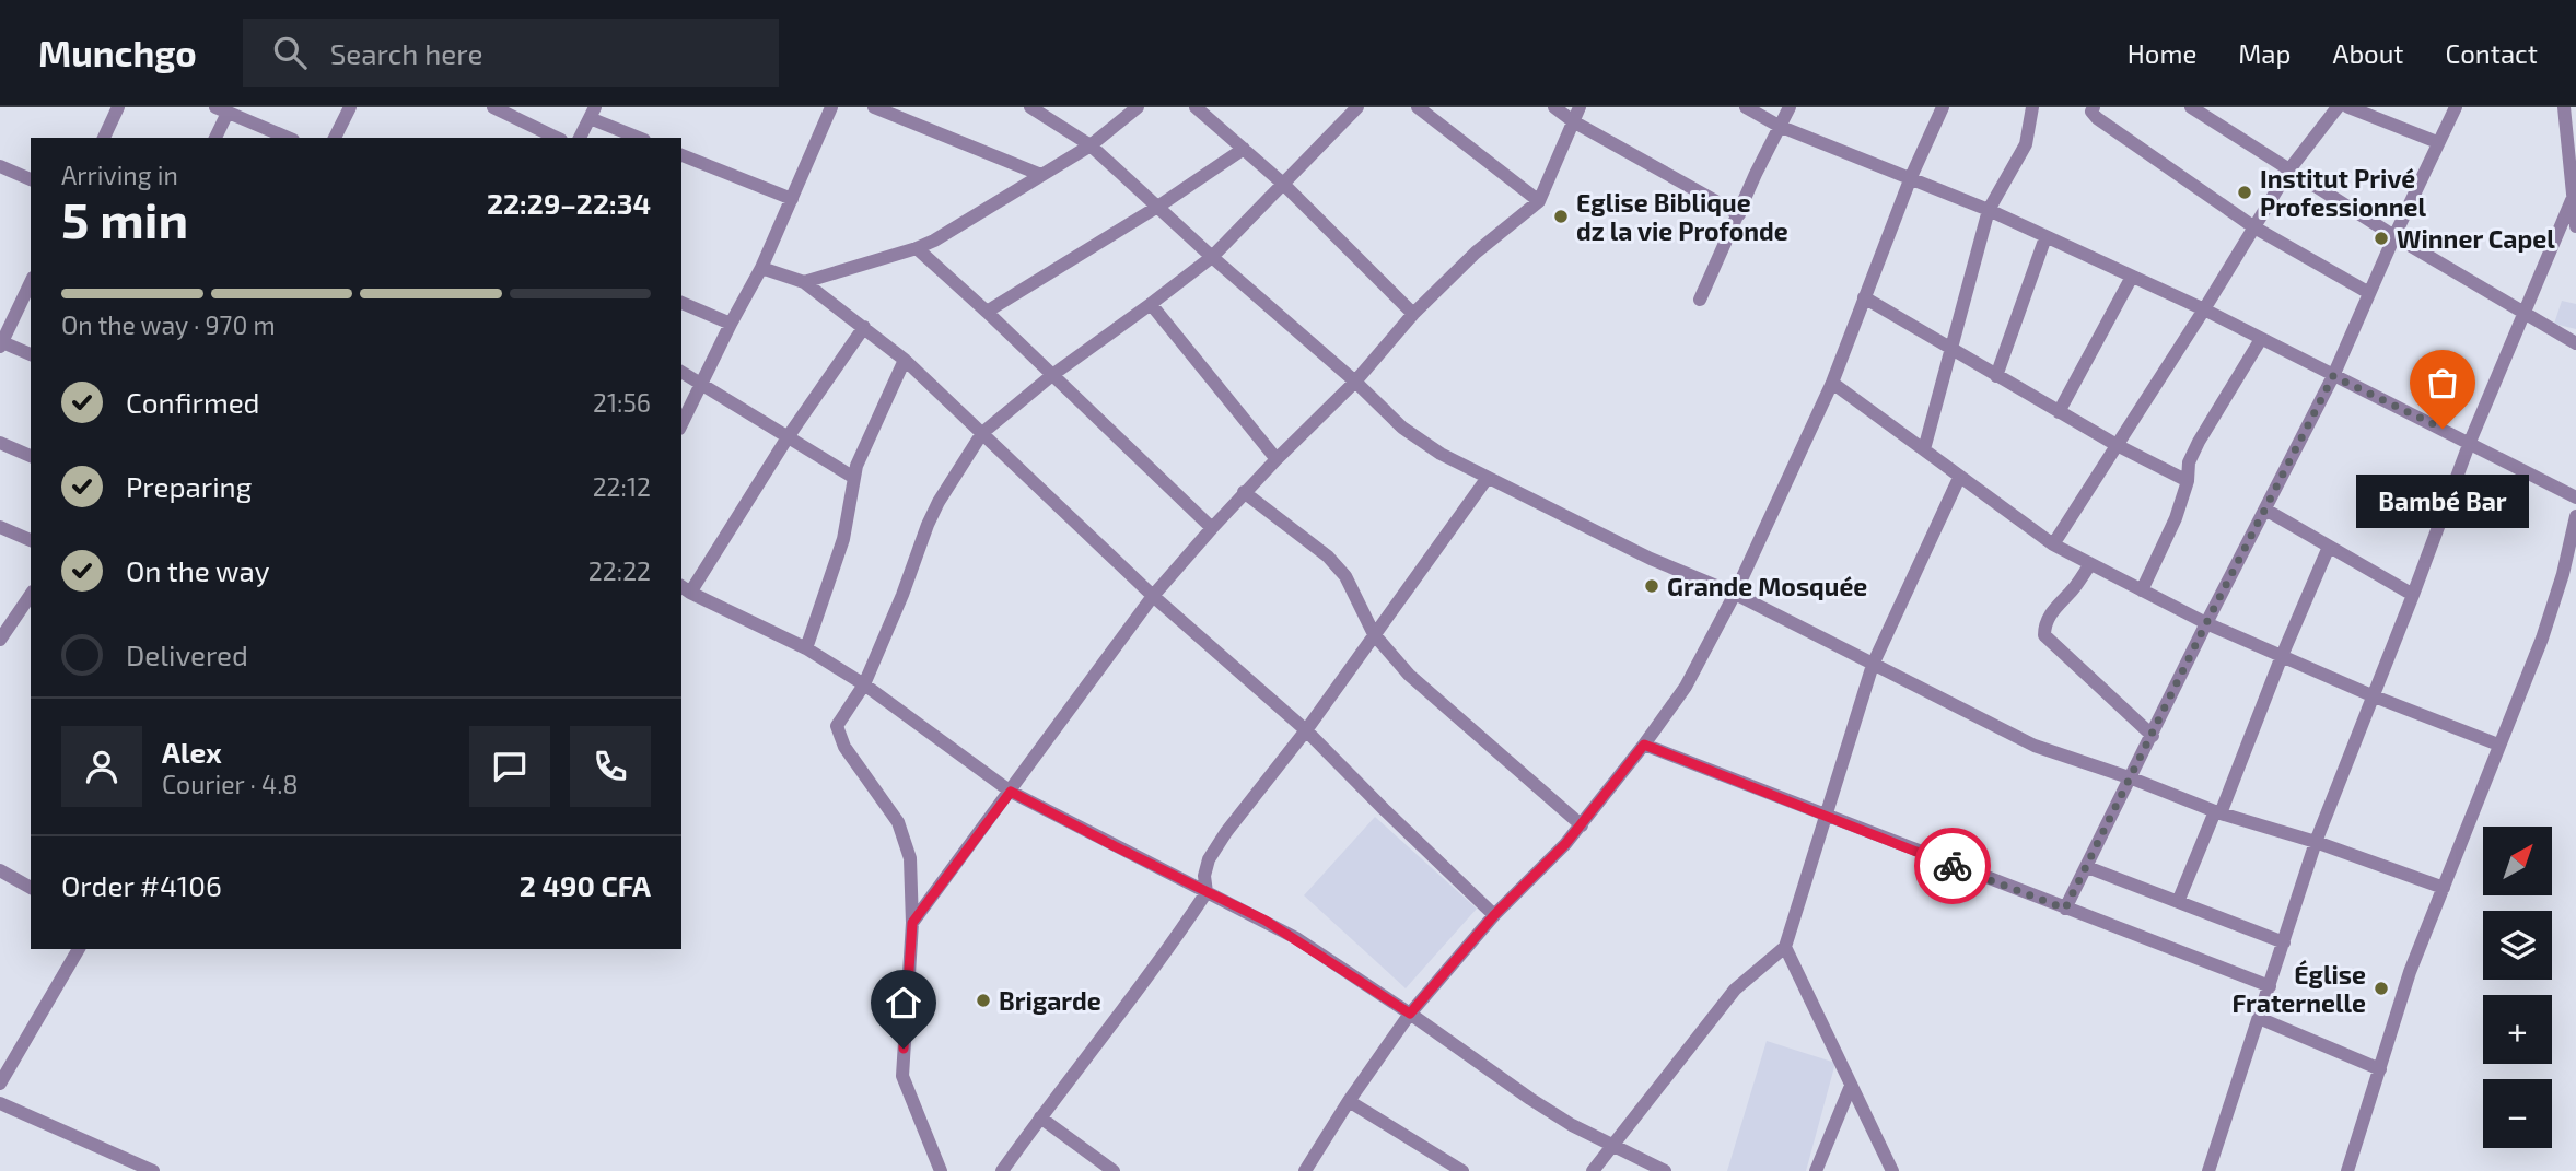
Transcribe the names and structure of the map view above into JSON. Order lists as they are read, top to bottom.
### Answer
{
  "places": [
    "Institut Privé Professionnel",
    "Eglise Biblique dz la vie Profonde",
    "Winner Capel",
    "Bambé Bar",
    "Grande Mosquée",
    "Église Fraternelle",
    "Brigarde"
  ],
  "north": "top right",
  "page": {
    "header": "Munchgo",
    "search": "Search here",
    "nav": [
      "Home",
      "Map",
      "About",
      "Contact"
    ],
    "heading": ["5 min", "Arriving in", "22:29–22:34"],
    "panel": [
      "Alex",
      "Courier · 4.8",
      "Order #4106",
      "2 490 CFA"
    ],
    "bar": "On the way · 970 m",
    "list": [
      ["Confirmed", "21:56"],
      ["Preparing", "22:12"],
      ["On the way", "22:22"],
      "Delivered"
    ],
    "bubble": "Bambé Bar",
    "map_buttons": ["+", "−"]
  }
}
